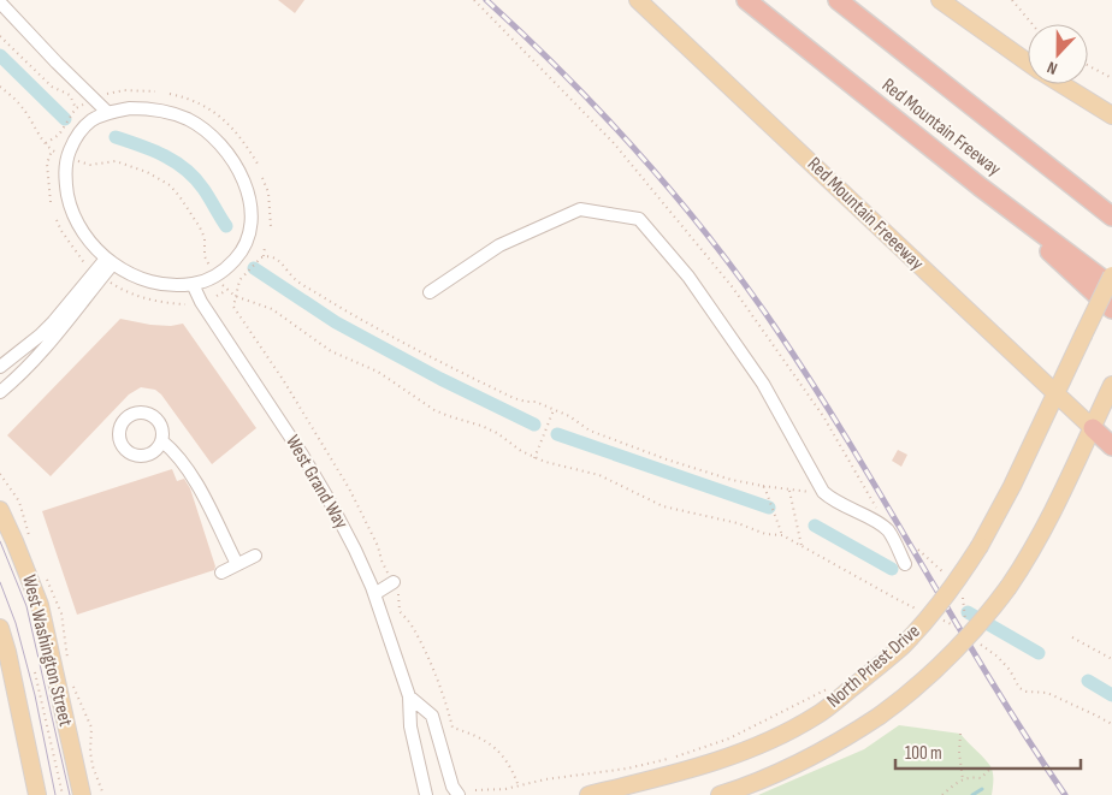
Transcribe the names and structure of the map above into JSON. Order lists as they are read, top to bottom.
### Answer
{
  "streets": {
    "highway": ["Red Mountain Freeway"],
    "main road": ["Red Mountain Freeeway", "West Washington Street", "North Priest Drive"],
    "street": ["West Grand Way"]
  },
  "crossings": [
    ["Red Mountain Freeeway", "North Priest Drive"]
  ],
  "scale_bar": "100 m",
  "north": "bottom"
}
